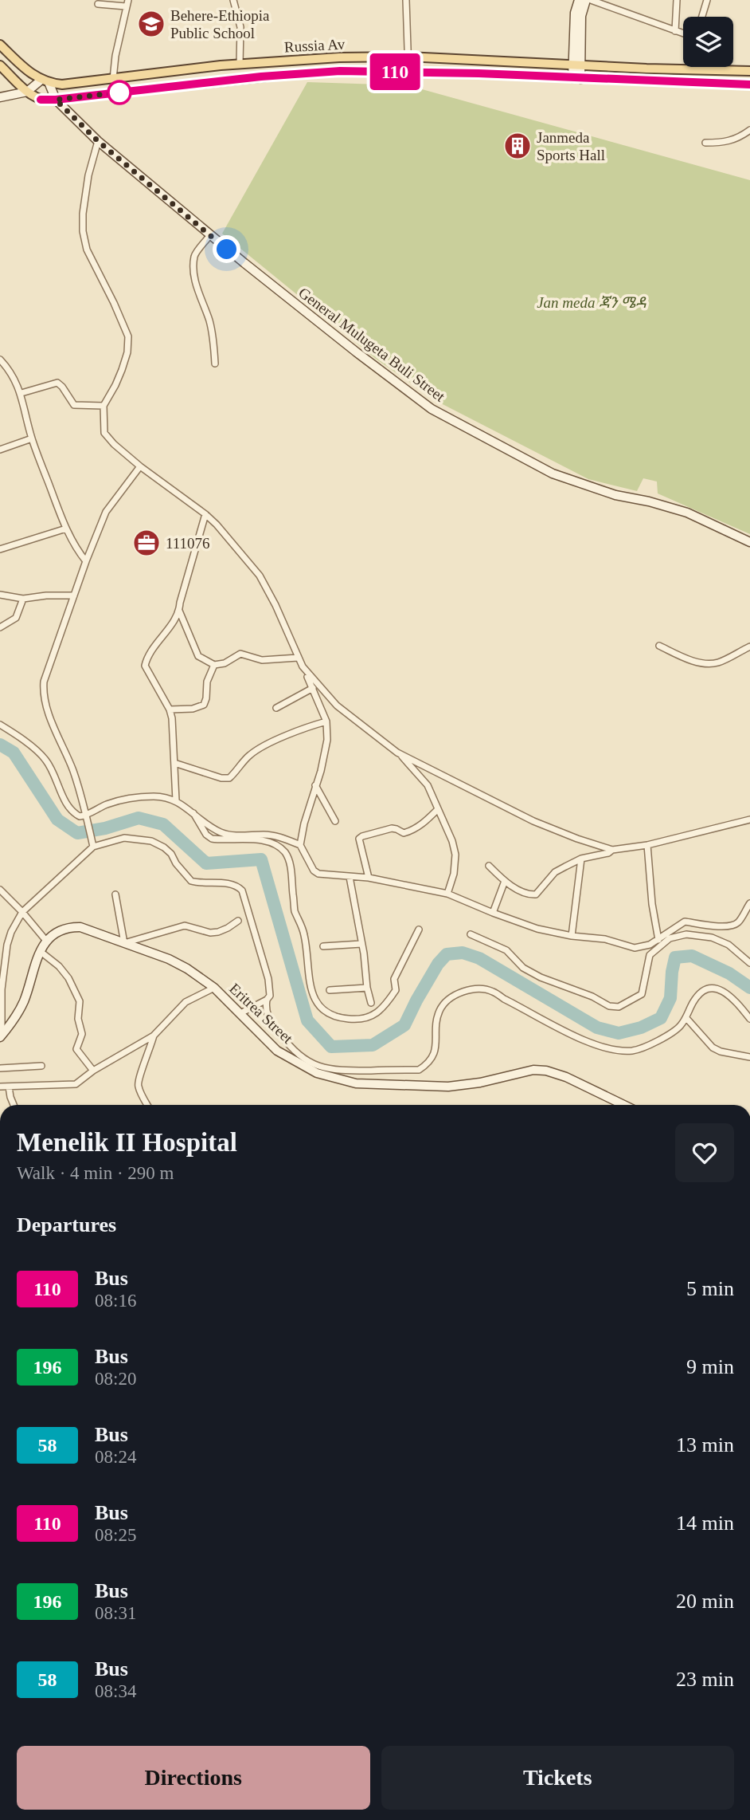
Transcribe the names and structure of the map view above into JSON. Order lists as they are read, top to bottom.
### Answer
{
  "streets": {
    "main road": ["Russia Av", "General Mulugeta Buli Street", "Eritrea Street"]
  },
  "crossings": [
    ["Russia Av", "General Mulugeta Buli Street"]
  ],
  "parks": ["Jan meda ጃን ሜዳ"],
  "places": {
    "school or university": ["Behere-Ethiopia Public School"],
    "building": ["Janmeda Sports Hall"],
    "office": ["111076"]
  },
  "lines": ["bus line 110"],
  "page": {
    "on_map": "110",
    "heading": [
      ["Menelik II Hospital", "Walk · 4 min · 290 m"],
      "Departures"
    ],
    "list": [
      {
        "mark": "110",
        "name": "Bus",
        "note": "08:16",
        "value": "5 min"
      },
      {
        "mark": "196",
        "name": "Bus",
        "note": "08:20",
        "value": "9 min"
      },
      {
        "mark": "58",
        "name": "Bus",
        "note": "08:24",
        "value": "13 min"
      },
      {
        "mark": "110",
        "name": "Bus",
        "note": "08:25",
        "value": "14 min"
      },
      {
        "mark": "196",
        "name": "Bus",
        "note": "08:31",
        "value": "20 min"
      },
      {
        "mark": "58",
        "name": "Bus",
        "note": "08:34",
        "value": "23 min"
      }
    ],
    "buttons": ["Directions", "Tickets"]
  }
}
